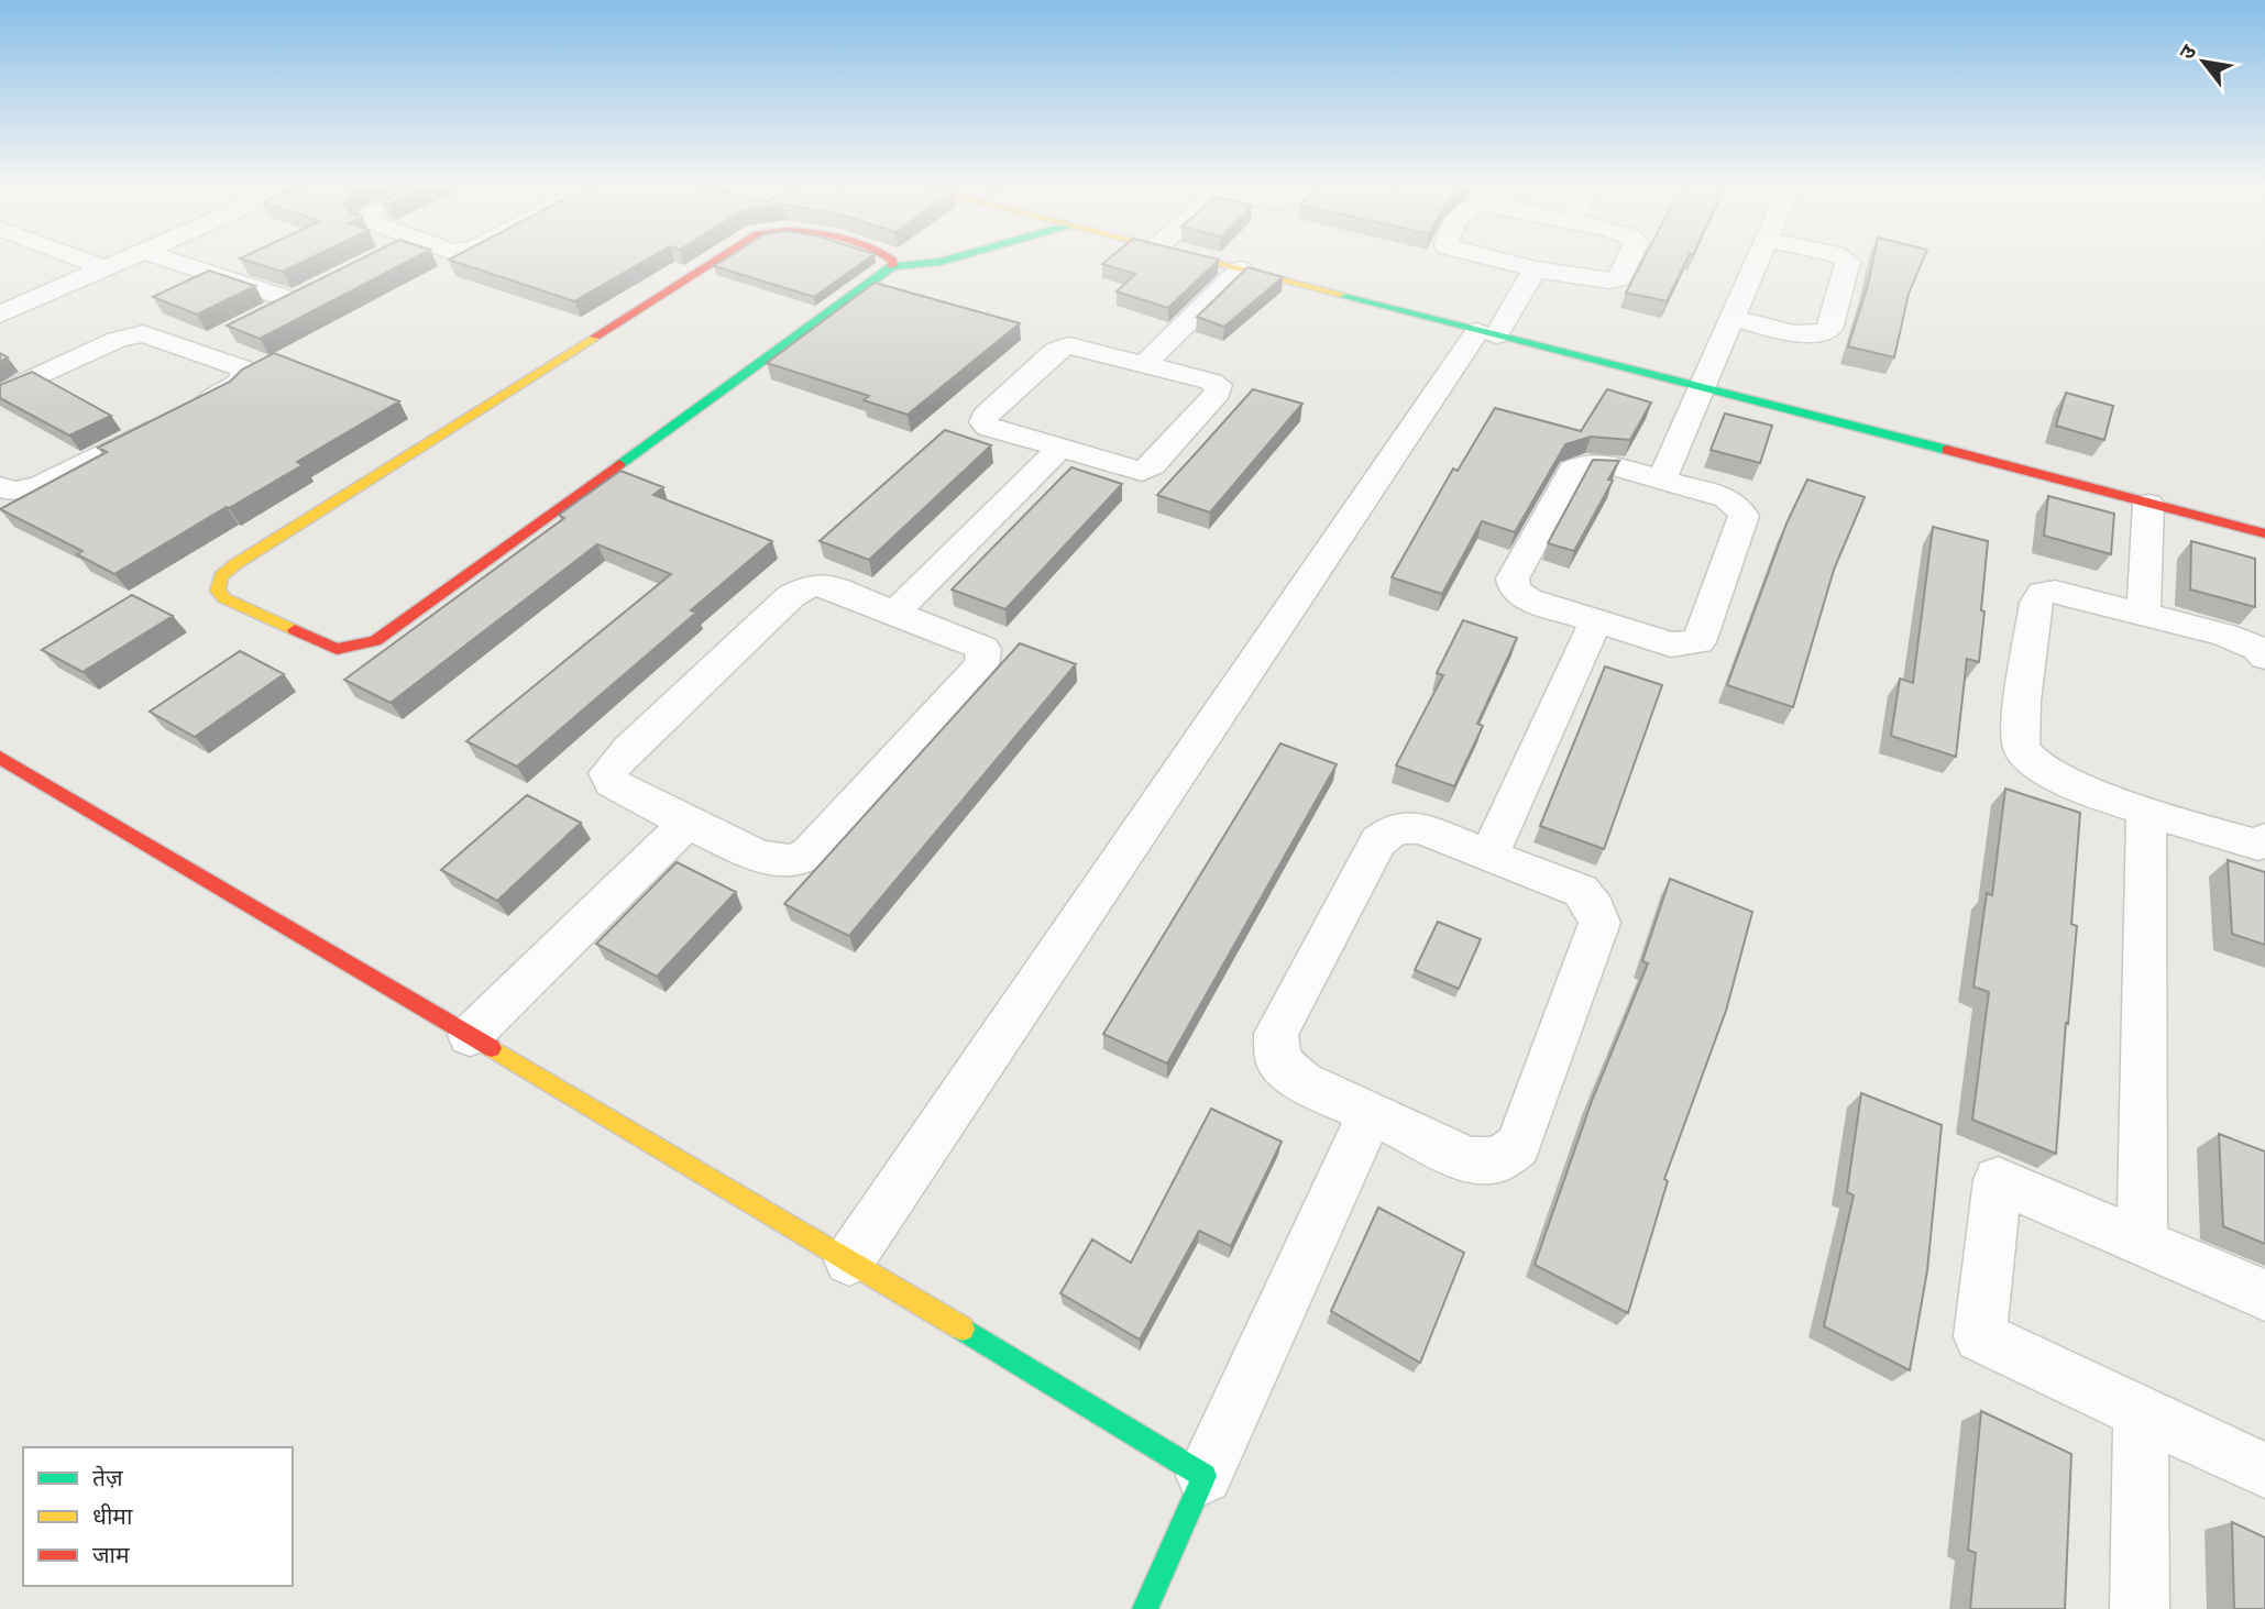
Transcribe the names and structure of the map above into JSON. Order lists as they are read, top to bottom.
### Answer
{
  "legend": ["तेज़", "धीमा", "जाम"],
  "north": "top left"
}
